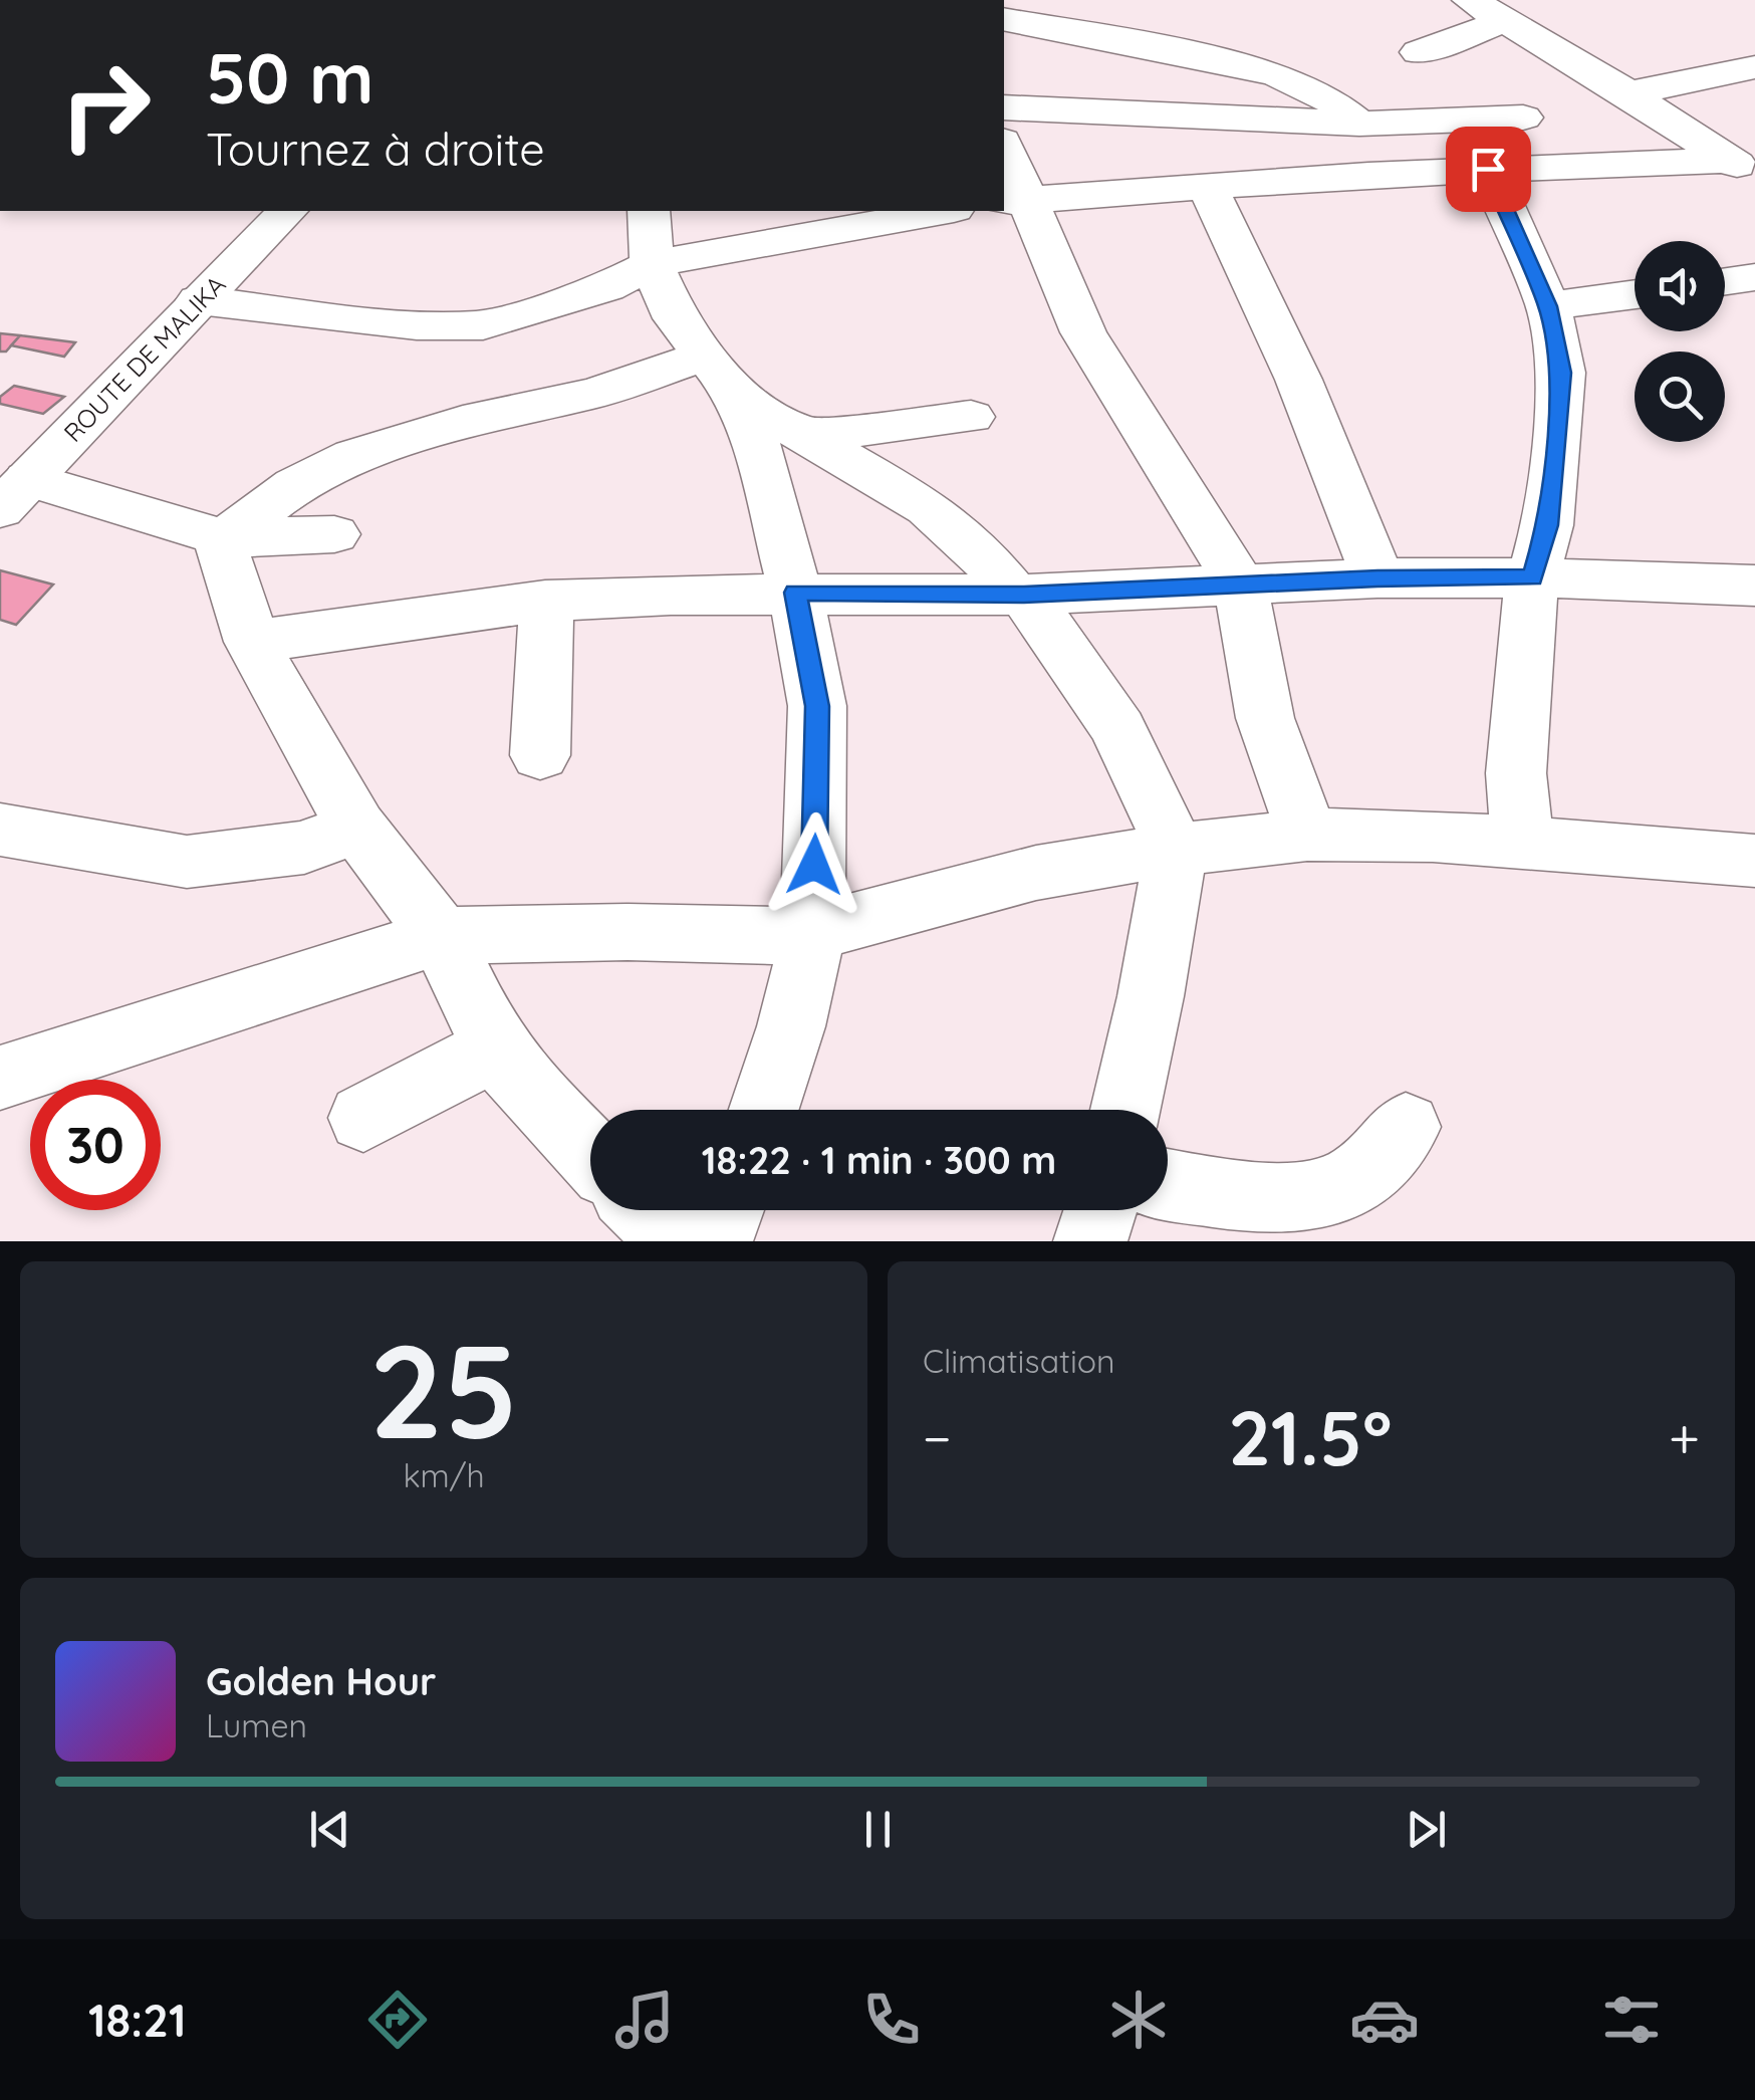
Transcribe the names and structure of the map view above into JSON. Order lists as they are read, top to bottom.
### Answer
{
  "streets": {
    "street": ["ROUTE DE MALIKA"]
  },
  "page": {
    "turn": ["50 m", "Tournez à droite"],
    "limit": "30",
    "trip": "18:22 · 1 min · 300 m",
    "tile": [
      ["25", "km/h"],
      "Climatisation"
    ],
    "heat": ["−", "21.5°", "+"],
    "song": ["Golden Hour", "Lumen"],
    "tabs": "18:21"
  }
}
